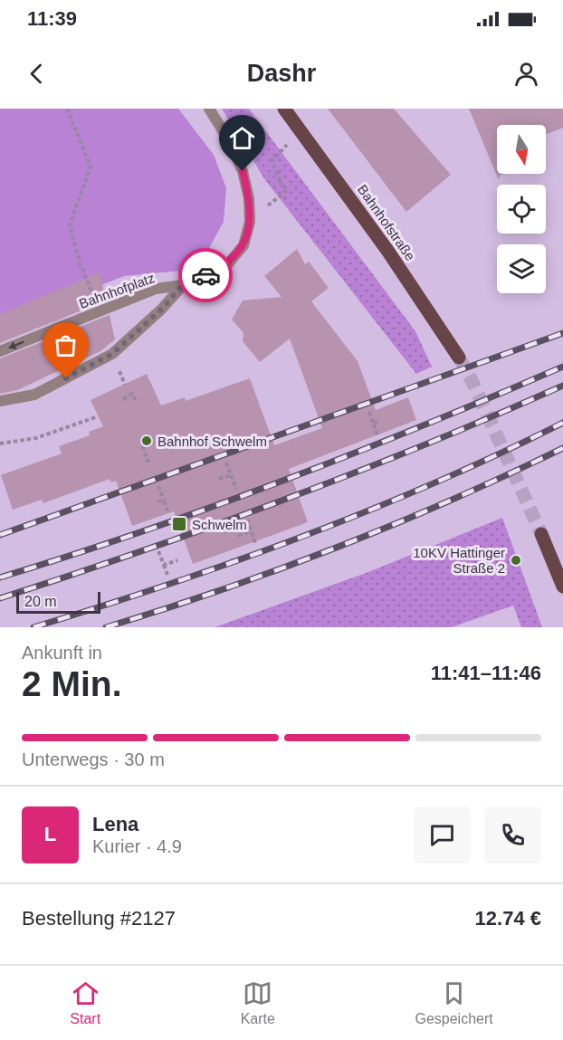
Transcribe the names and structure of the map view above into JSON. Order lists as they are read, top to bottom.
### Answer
{
  "streets": {
    "main road": ["Bahnhofstraße"],
    "street": ["Bahnhofplatz"]
  },
  "places": {
    "other": ["Bahnhof Schwelm", "10KV Hattinger Straße 2"],
    "transit": ["Schwelm"]
  },
  "scale_bar": "20 m",
  "north": "bottom",
  "page": {
    "status": "11:39",
    "header": "Dashr",
    "scale": "20 m",
    "heading": ["2 Min.", "Ankunft in", "11:41–11:46"],
    "panel": [
      "Lena",
      "Kurier · 4.9",
      "Bestellung #2127",
      "12.74 €"
    ],
    "bar": "Unterwegs · 30 m",
    "round": "L",
    "tabs": ["Start", "Karte", "Gespeichert"]
  }
}
